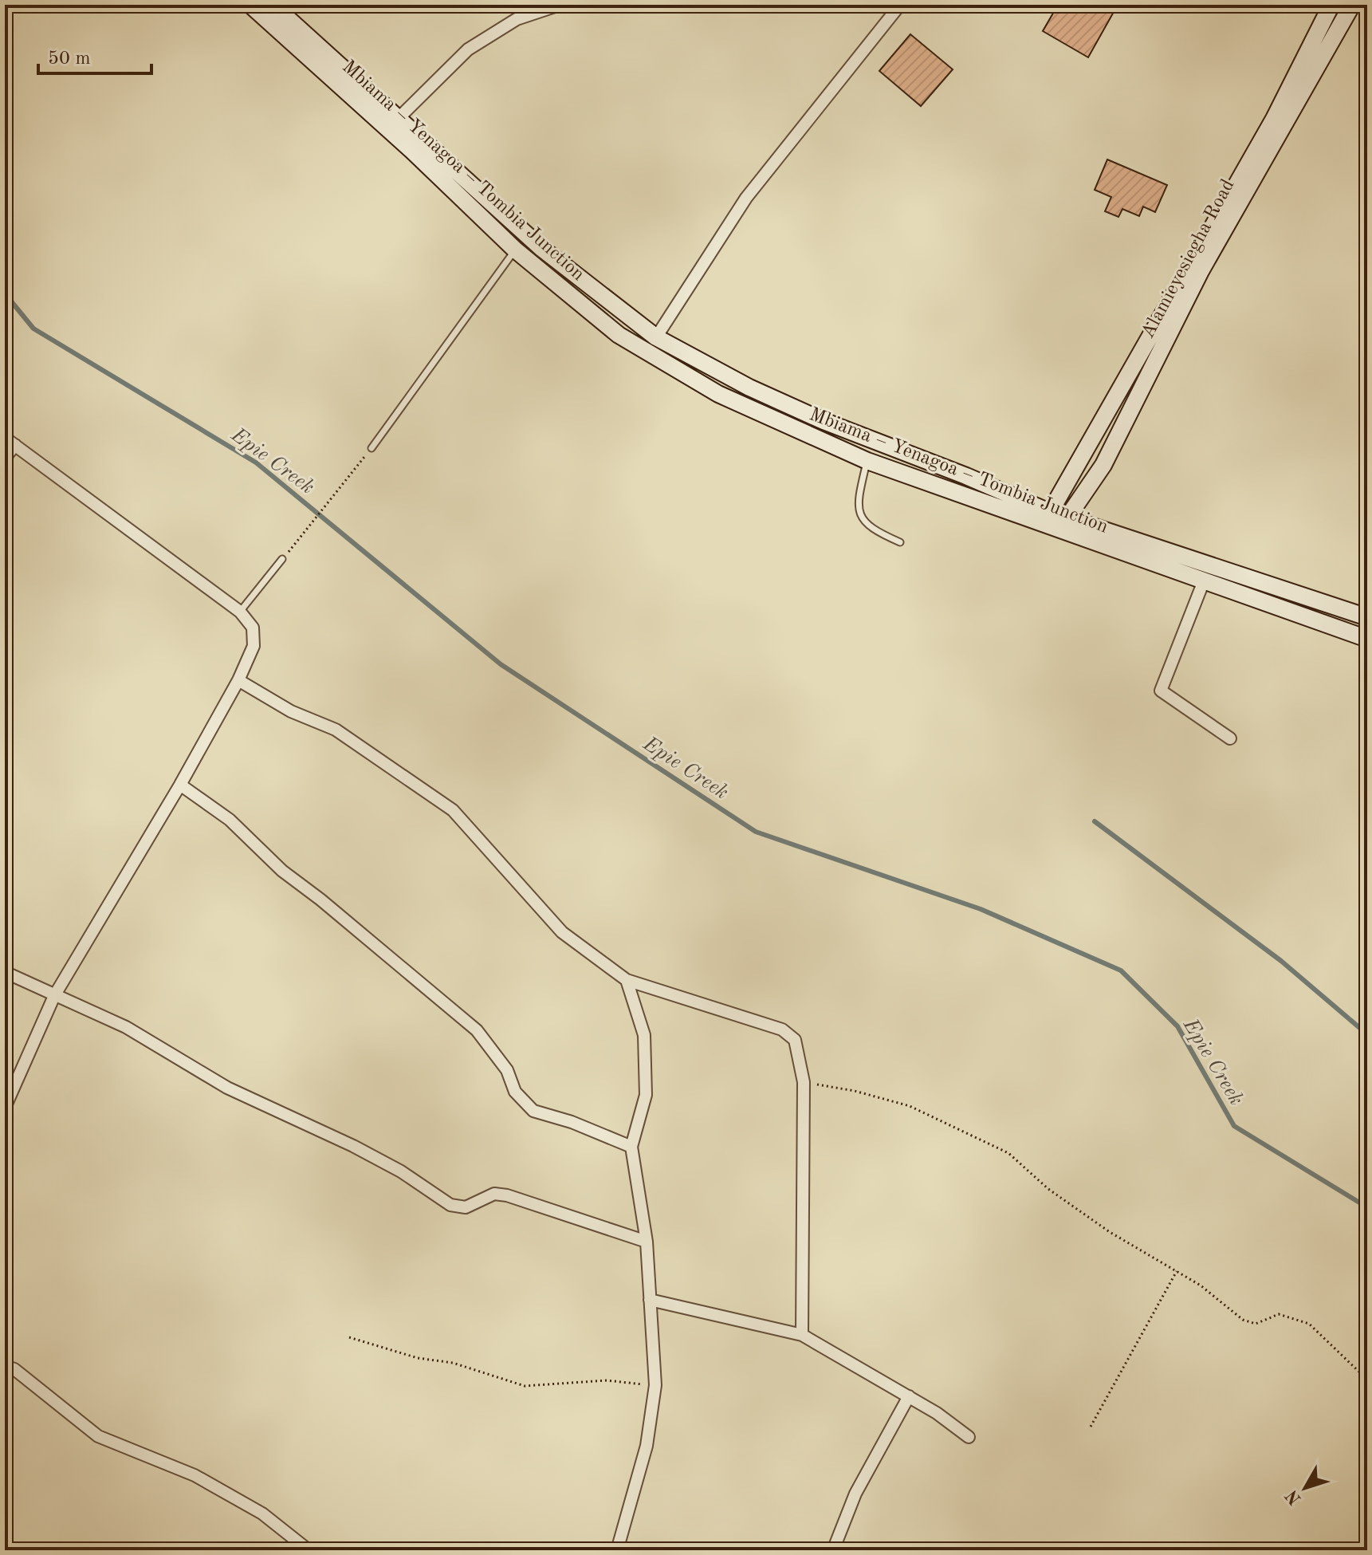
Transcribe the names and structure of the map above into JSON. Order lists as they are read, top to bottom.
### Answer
{
  "streets": {
    "main road": ["Mbiama – Yenagoa – Tombia Junction", "Alamieyesiegha Road"]
  },
  "crossings": [
    ["Mbiama – Yenagoa – Tombia Junction", "Alamieyesiegha Road"]
  ],
  "water": ["Epie Creek"],
  "scale_bar": "50 m",
  "north": "bottom left"
}
